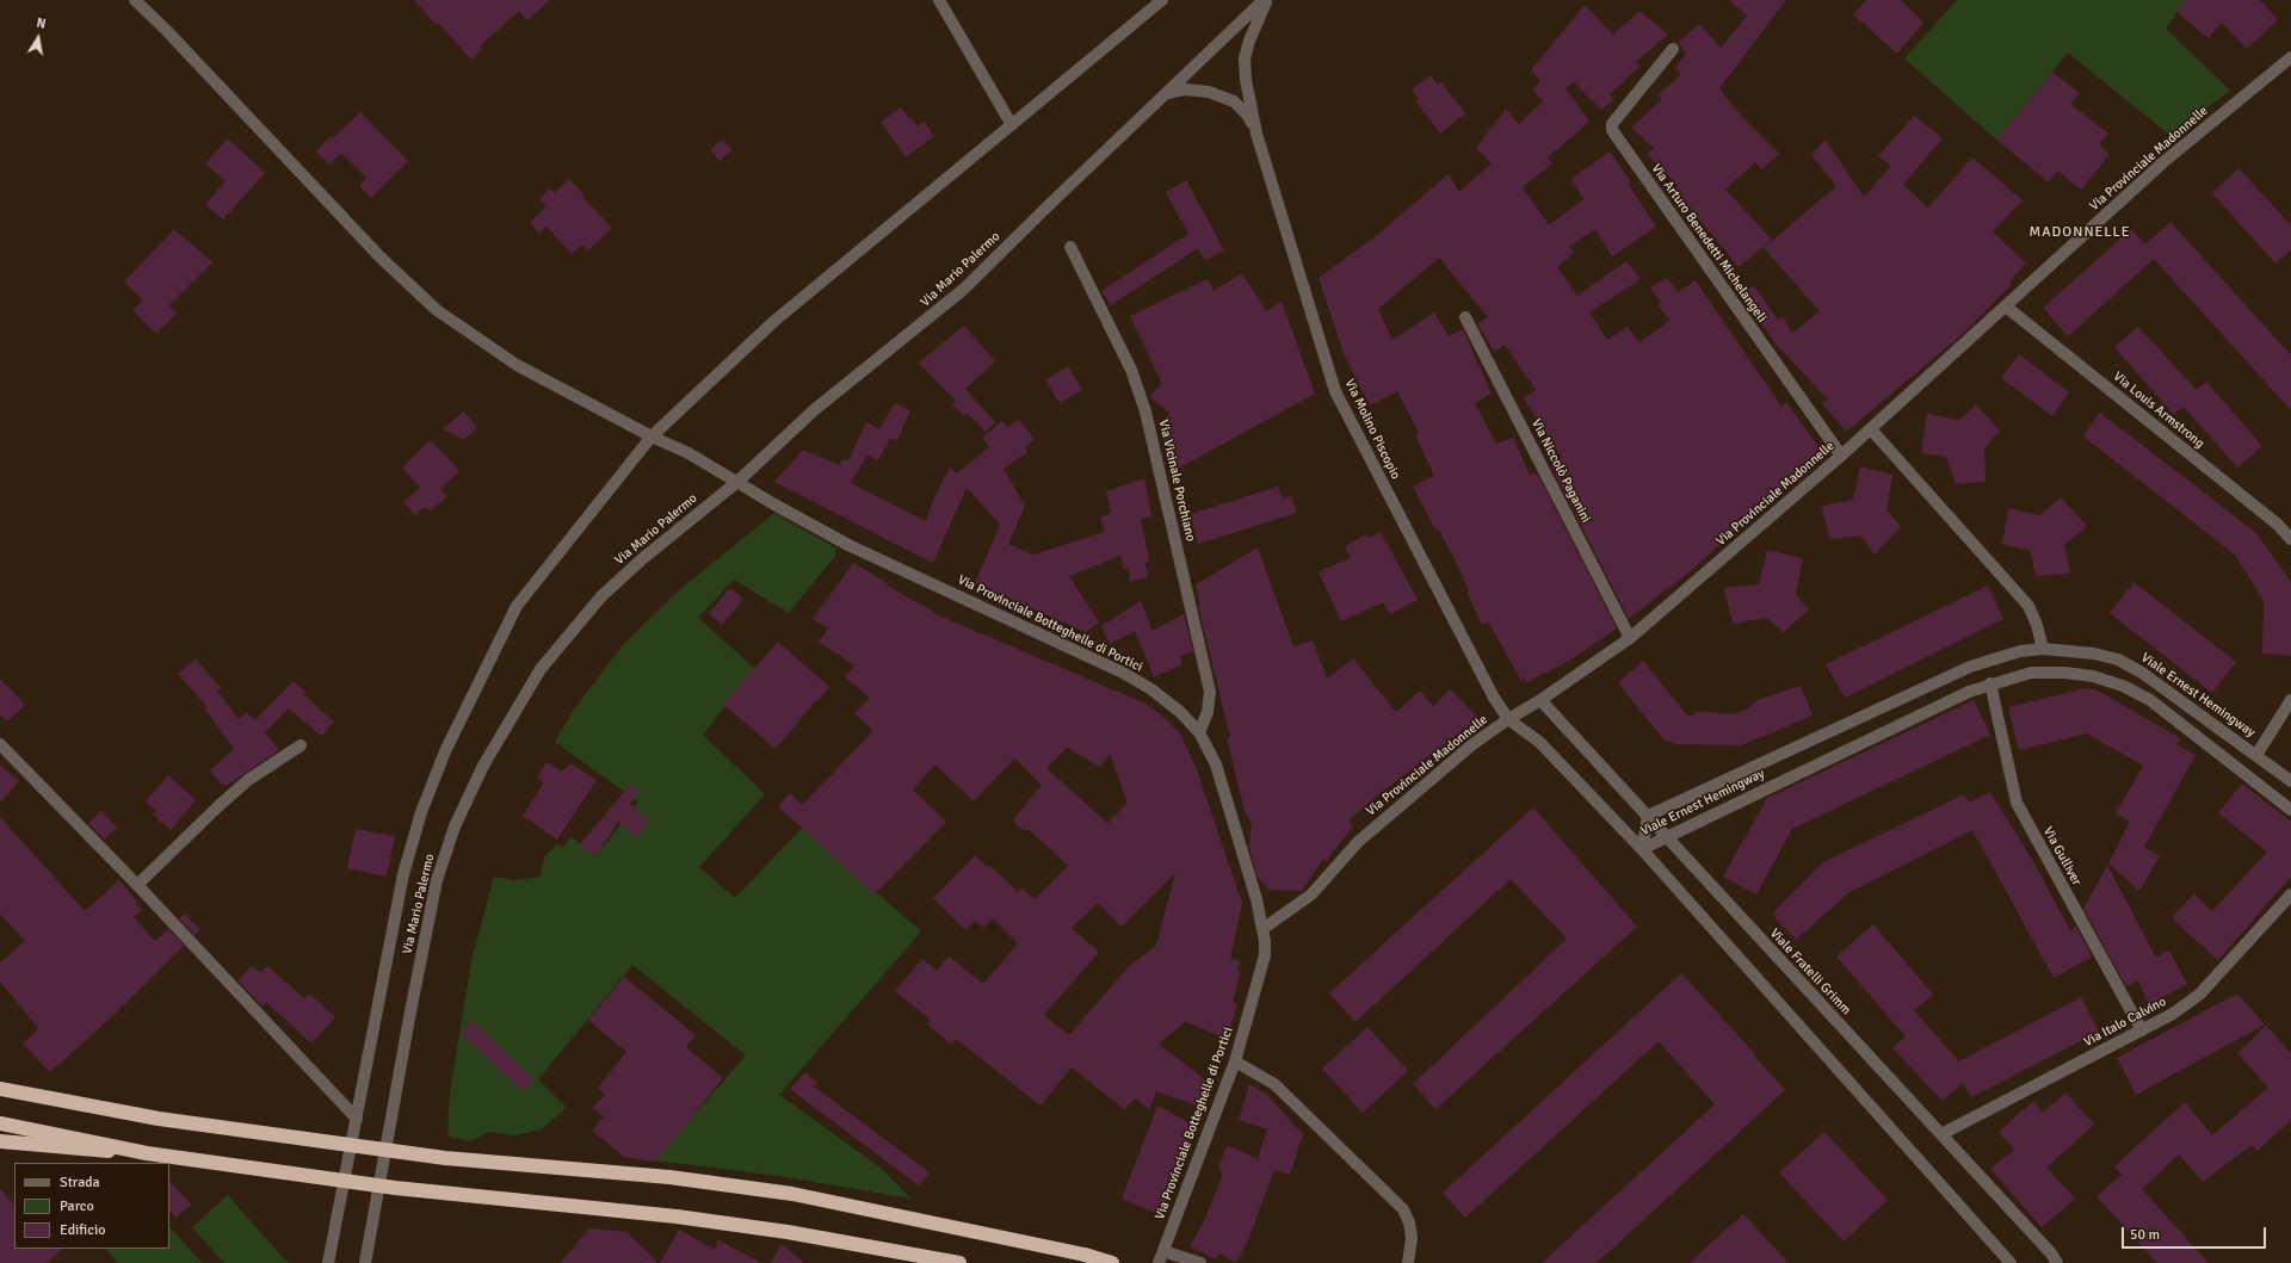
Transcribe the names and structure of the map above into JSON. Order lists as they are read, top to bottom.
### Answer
{
  "streets": {
    "street": [
      "Via Provinciale Madonnelle",
      "Via Arturo Benedetti Michelangeli",
      "Via Mario Palermo",
      "Via Louis Armstrong",
      "Via Molino Piscopio",
      "Via Niccolò Paganini",
      "Via Vicinale Porchiano",
      "Via Provinciale Botteghelle di Portici",
      "Viale Ernest Hemingway",
      "Via Gulliver",
      "Viale Fratelli Grimm",
      "Via Italo Calvino"
    ]
  },
  "crossings": [
    ["Via Provinciale Madonnelle", "Via Arturo Benedetti Michelangeli"],
    ["Via Provinciale Madonnelle", "Via Louis Armstrong"],
    ["Via Provinciale Madonnelle", "Via Molino Piscopio"],
    ["Via Provinciale Madonnelle", "Via Niccolò Paganini"],
    ["Via Provinciale Madonnelle", "Via Provinciale Botteghelle di Portici"],
    ["Via Provinciale Madonnelle", "Viale Fratelli Grimm"],
    ["Via Mario Palermo", "Via Molino Piscopio"],
    ["Via Mario Palermo", "Via Provinciale Botteghelle di Portici"],
    ["Via Vicinale Porchiano", "Via Provinciale Botteghelle di Portici"],
    ["Viale Ernest Hemingway", "Via Gulliver"],
    ["Viale Ernest Hemingway", "Viale Fratelli Grimm"],
    ["Via Gulliver", "Via Italo Calvino"],
    ["Viale Fratelli Grimm", "Via Italo Calvino"]
  ],
  "districts": ["MADONNELLE"],
  "legend": ["Strada", "Parco", "Edificio"],
  "scale_bar": "50 m",
  "north": "top"
}
